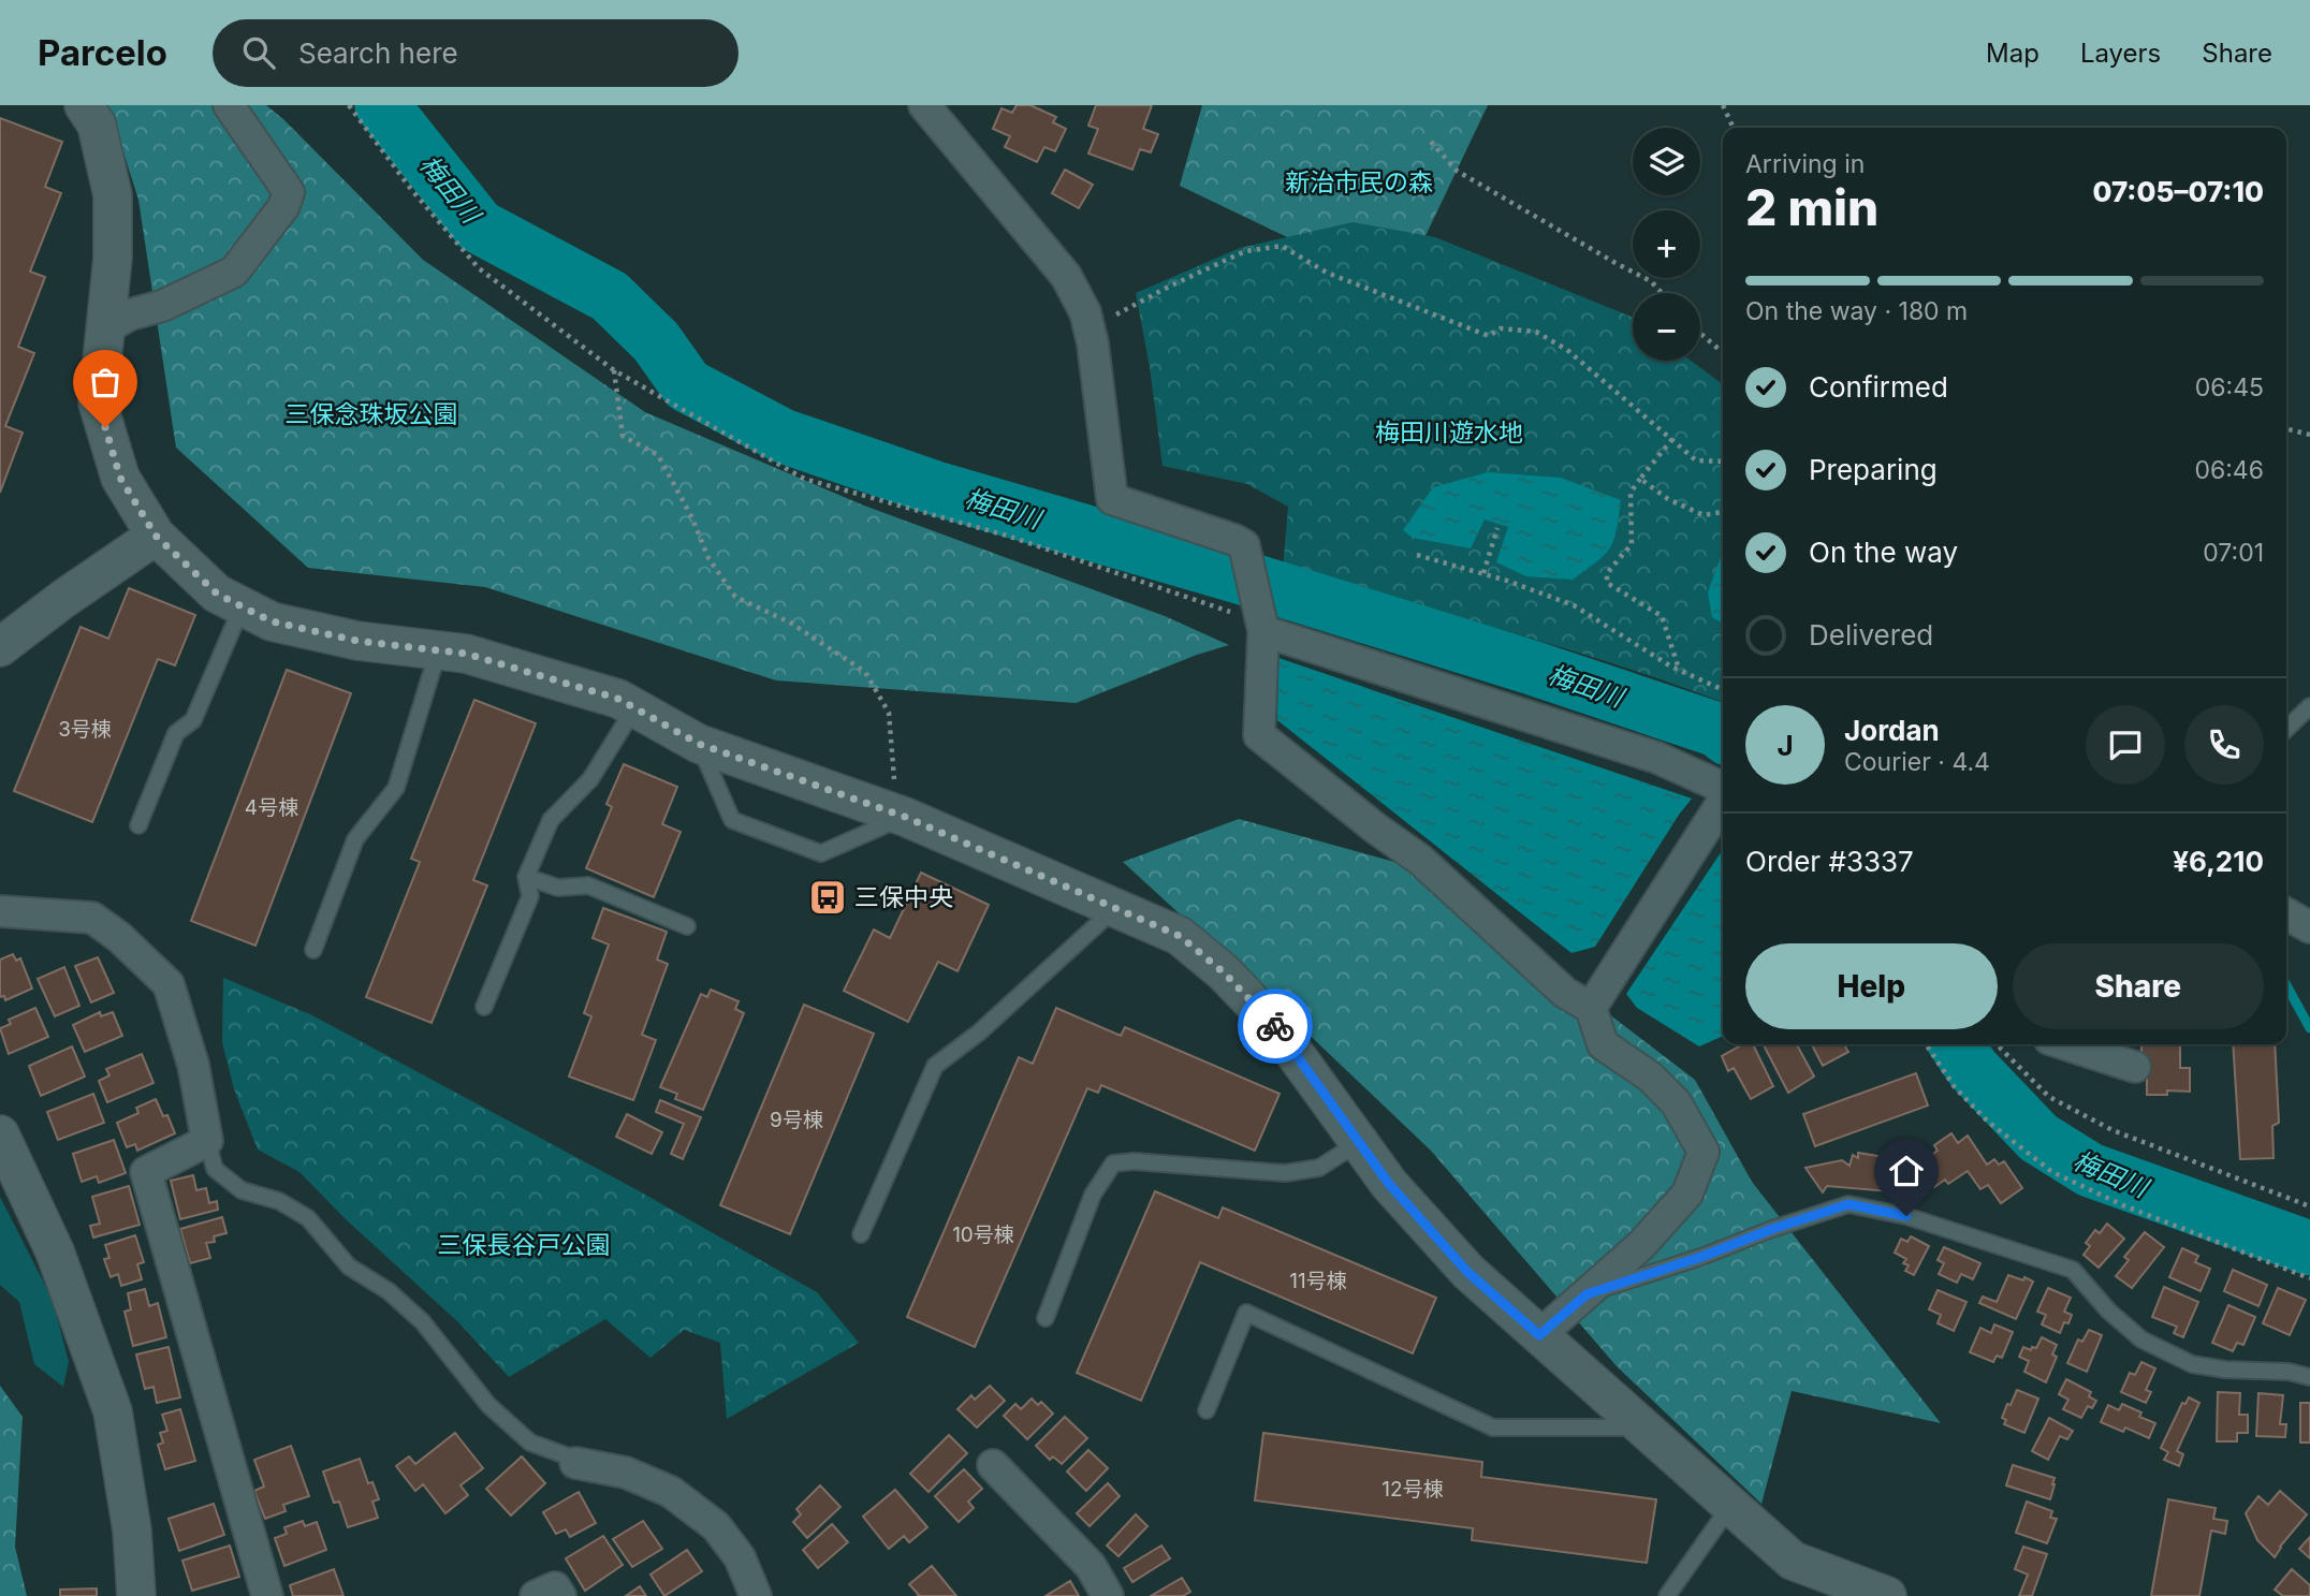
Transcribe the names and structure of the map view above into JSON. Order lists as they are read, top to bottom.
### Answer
{
  "water": ["梅田川"],
  "parks": [
    "新治市民の森",
    "三保念珠坂公園",
    "梅田川遊水地",
    "三保長谷戸公園"
  ],
  "places": {
    "bus stop": ["三保中央"]
  },
  "house_numbers": [
    "3号棟",
    "4号棟",
    "9号棟",
    "10号棟",
    "11号棟",
    "12号棟"
  ],
  "page": {
    "header": "Parcelo",
    "search": "Search here",
    "nav": ["Map", "Layers", "Share"],
    "map_buttons": ["+", "−"],
    "heading": ["2 min", "Arriving in", "07:05–07:10"],
    "panel": [
      "Jordan",
      "Courier · 4.4",
      "Order #3337",
      "¥6,210"
    ],
    "bar": "On the way · 180 m",
    "list": [
      ["Confirmed", "06:45"],
      ["Preparing", "06:46"],
      ["On the way", "07:01"],
      "Delivered"
    ],
    "round": "J",
    "buttons": ["Help", "Share"]
  }
}
